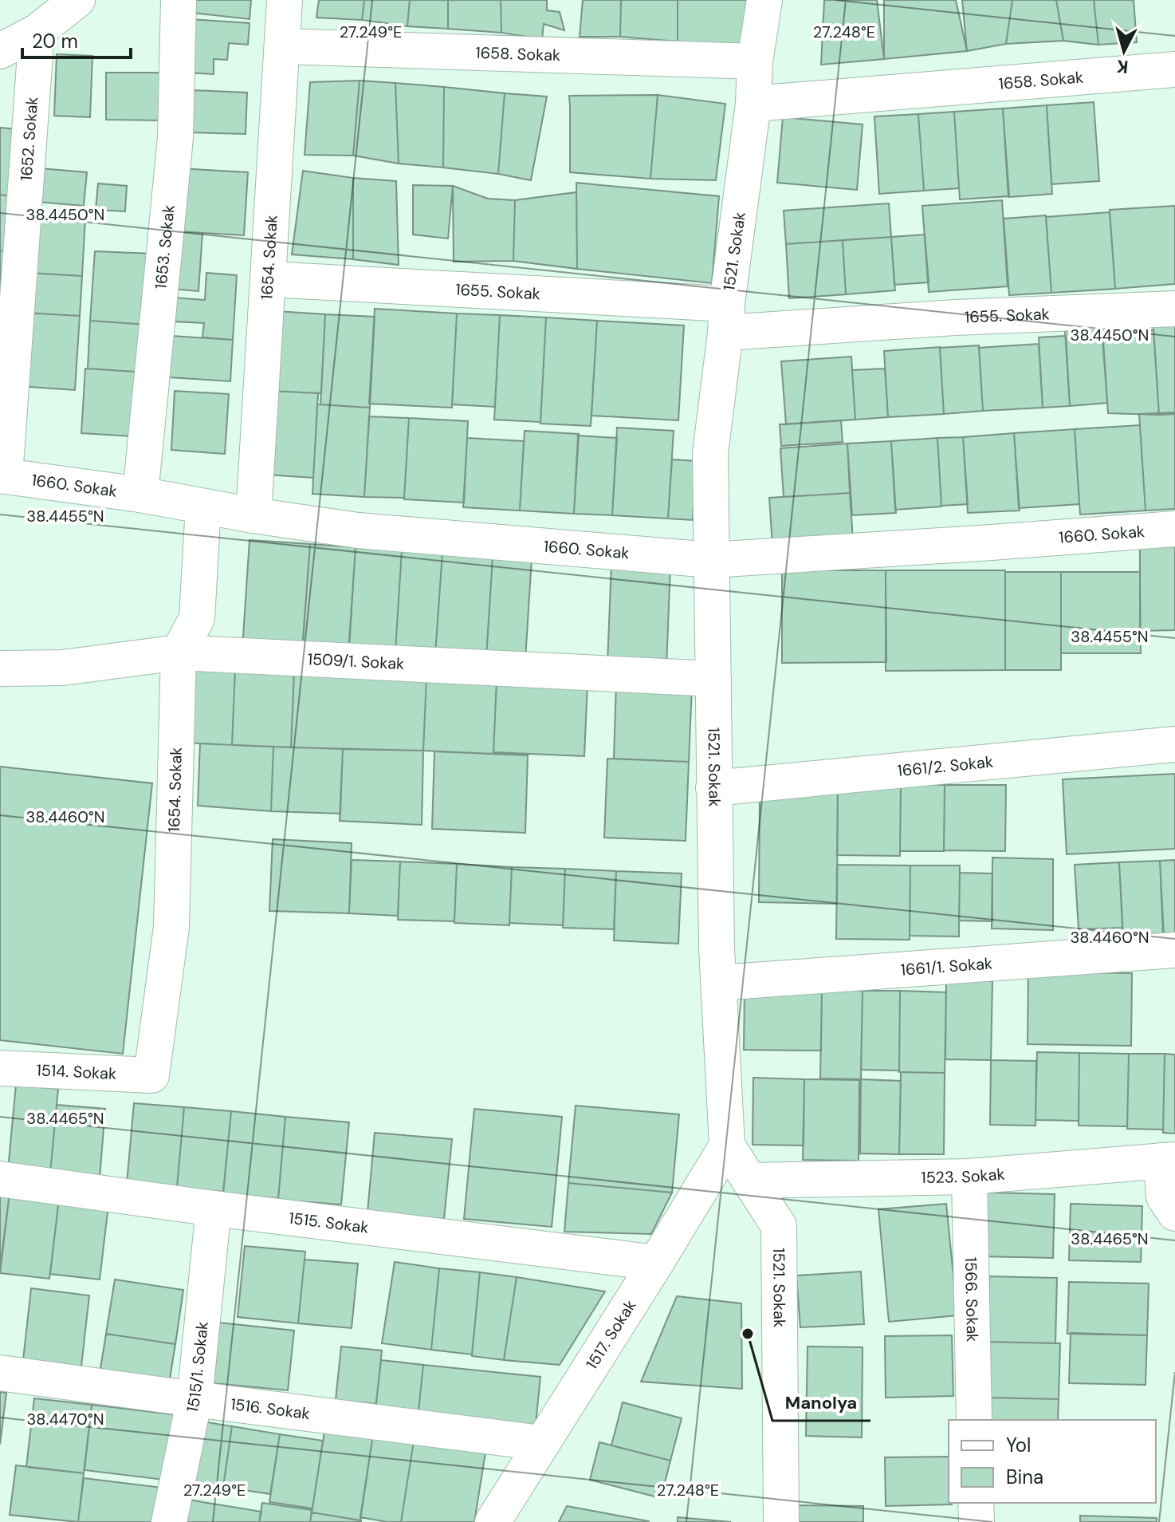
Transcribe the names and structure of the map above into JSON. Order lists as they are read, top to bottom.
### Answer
{
  "streets": {
    "street": [
      "1658. Sokak",
      "1652. Sokak",
      "1653. Sokak",
      "1521. Sokak",
      "1654. Sokak",
      "1655. Sokak",
      "1660. Sokak",
      "1509/1. Sokak",
      "1661/2. Sokak",
      "1661/1. Sokak",
      "1514. Sokak",
      "1523. Sokak",
      "1515. Sokak",
      "1566. Sokak",
      "1517. Sokak",
      "1515/1. Sokak",
      "1516. Sokak"
    ]
  },
  "crossings": [
    ["1658. Sokak", "1521. Sokak"],
    ["1658. Sokak", "1654. Sokak"],
    ["1652. Sokak", "1660. Sokak"],
    ["1653. Sokak", "1660. Sokak"],
    ["1521. Sokak", "1655. Sokak"],
    ["1521. Sokak", "1660. Sokak"],
    ["1521. Sokak", "1509/1. Sokak"],
    ["1521. Sokak", "1661/2. Sokak"],
    ["1521. Sokak", "1661/1. Sokak"],
    ["1521. Sokak", "1523. Sokak"],
    ["1521. Sokak", "1517. Sokak"],
    ["1654. Sokak", "1655. Sokak"],
    ["1654. Sokak", "1660. Sokak"],
    ["1654. Sokak", "1509/1. Sokak"],
    ["1654. Sokak", "1514. Sokak"],
    ["1523. Sokak", "1566. Sokak"],
    ["1515. Sokak", "1517. Sokak"],
    ["1515. Sokak", "1515/1. Sokak"],
    ["1517. Sokak", "1516. Sokak"],
    ["1515/1. Sokak", "1516. Sokak"]
  ],
  "places": ["Manolya"],
  "legend": ["Yol", "Bina"],
  "scale_bar": "20 m",
  "north": "bottom",
  "coordinates": [
    "27.249°E",
    "27.248°E",
    "38.4450°N",
    "38.4455°N",
    "38.4460°N",
    "38.4465°N",
    "38.4470°N"
  ]
}
